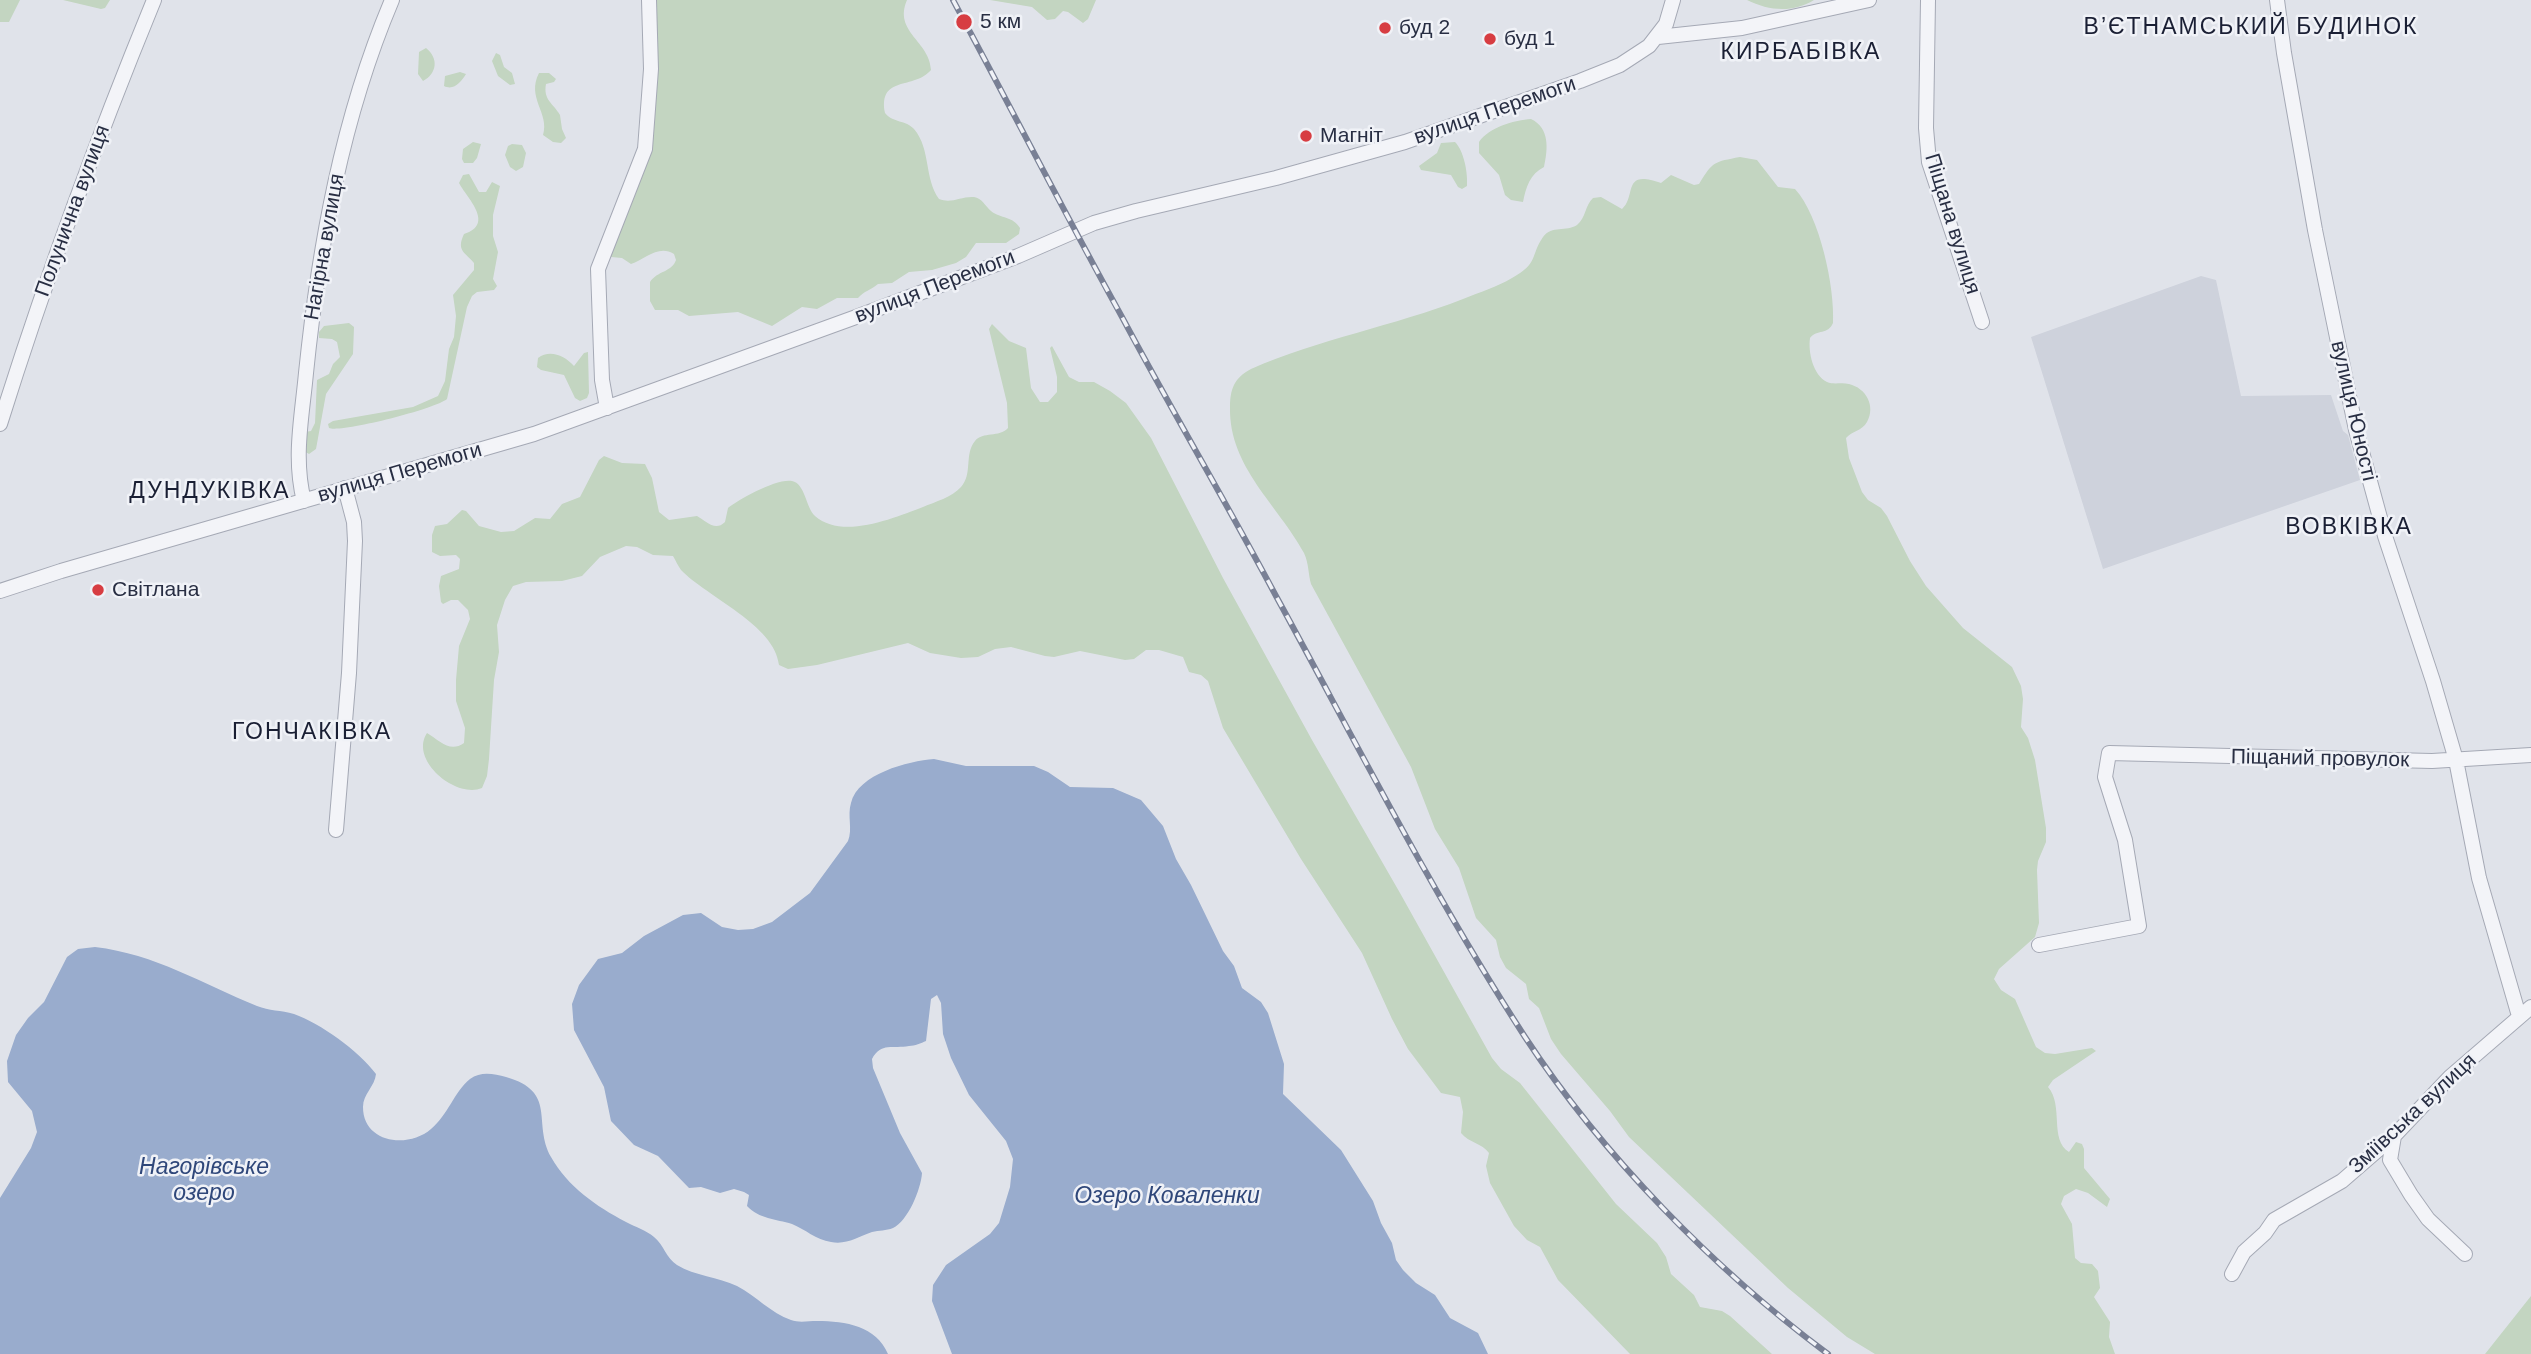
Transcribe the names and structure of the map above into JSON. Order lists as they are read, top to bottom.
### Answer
{
  "streets": {
    "street": [
      "вулиця Перемоги",
      "Полунична вулиця",
      "Піщана вулиця",
      "Нагірна вулиця",
      "вулиця Юності",
      "Піщаний провулок",
      "Зміївська вулиця"
    ]
  },
  "crossings": [
    ["вулиця Перемоги", "Нагірна вулиця"],
    ["вулиця Юності", "Піщаний провулок"],
    ["вулиця Юності", "Зміївська вулиця"]
  ],
  "districts": [
    "В’ЄТНАМСЬКИЙ БУДИНОК",
    "КИРБАБІВКА",
    "ДУНДУКІВКА",
    "ВОВКІВКА",
    "ГОНЧАКІВКА"
  ],
  "water": ["Нагорівське озеро", "Озеро Коваленки"],
  "places": [
    "5 км",
    "буд 2",
    "буд 1",
    "Магніт",
    "Світлана"
  ]
}
